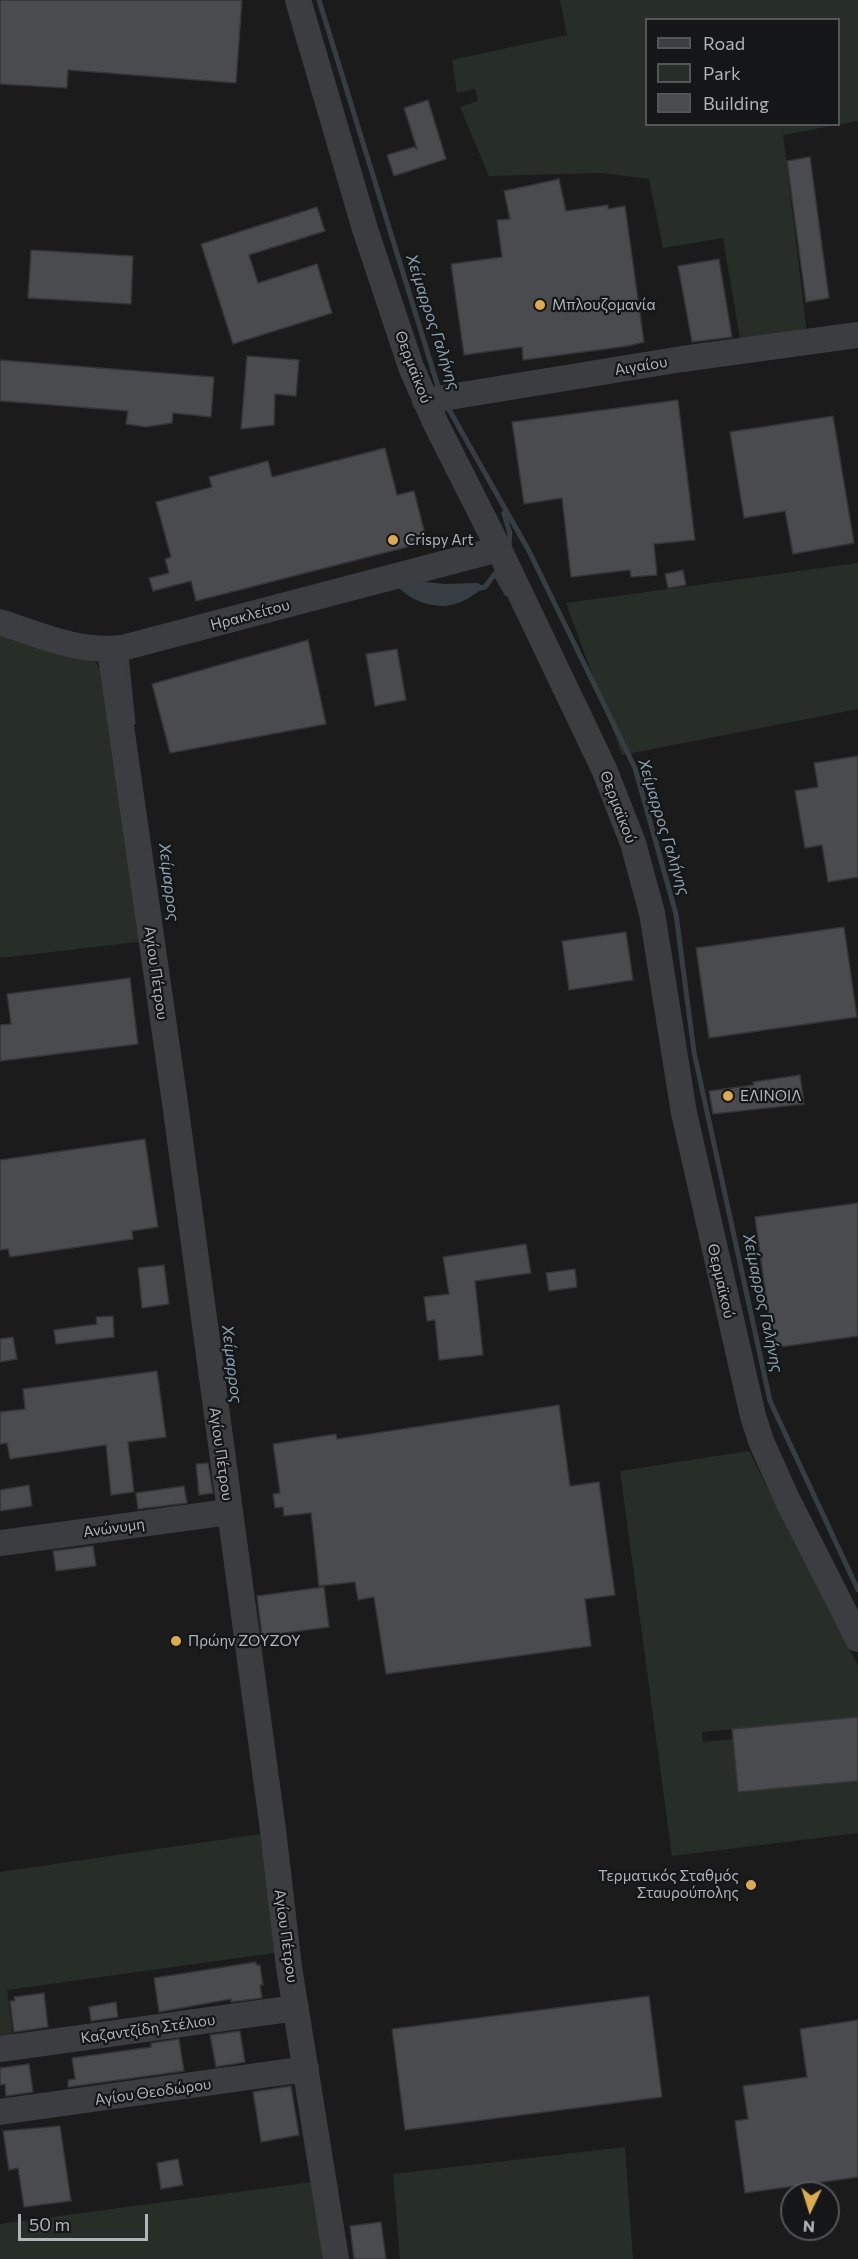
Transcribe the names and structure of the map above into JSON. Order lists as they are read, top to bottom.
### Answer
{
  "streets": {
    "street": [
      "Αιγαίου",
      "Θερμαϊκού",
      "Ηρακλείτου",
      "Αγίου Πέτρου",
      "Ανώνυμη",
      "Καζαντζίδη Στέλιου",
      "Αγίου Θεοδώρου"
    ]
  },
  "crossings": [
    ["Αιγαίου", "Θερμαϊκού"],
    ["Θερμαϊκού", "Ηρακλείτου"],
    ["Ηρακλείτου", "Αγίου Πέτρου"],
    ["Αγίου Πέτρου", "Ανώνυμη"],
    ["Αγίου Πέτρου", "Καζαντζίδη Στέλιου"],
    ["Αγίου Πέτρου", "Αγίου Θεοδώρου"]
  ],
  "water": ["Χείμαρρος Γαλήνης", "Χείμαρρος"],
  "places": [
    "Μπλουζομανία",
    "Crispy Art",
    "ΕΛΙΝΟΙΛ",
    "Πρώην ΖΟΥΖΟΥ",
    "Τερματικός Σταθμός Σταυρούπολης"
  ],
  "legend": ["Road", "Park", "Building"],
  "scale_bar": "50 m",
  "north": "bottom"
}
